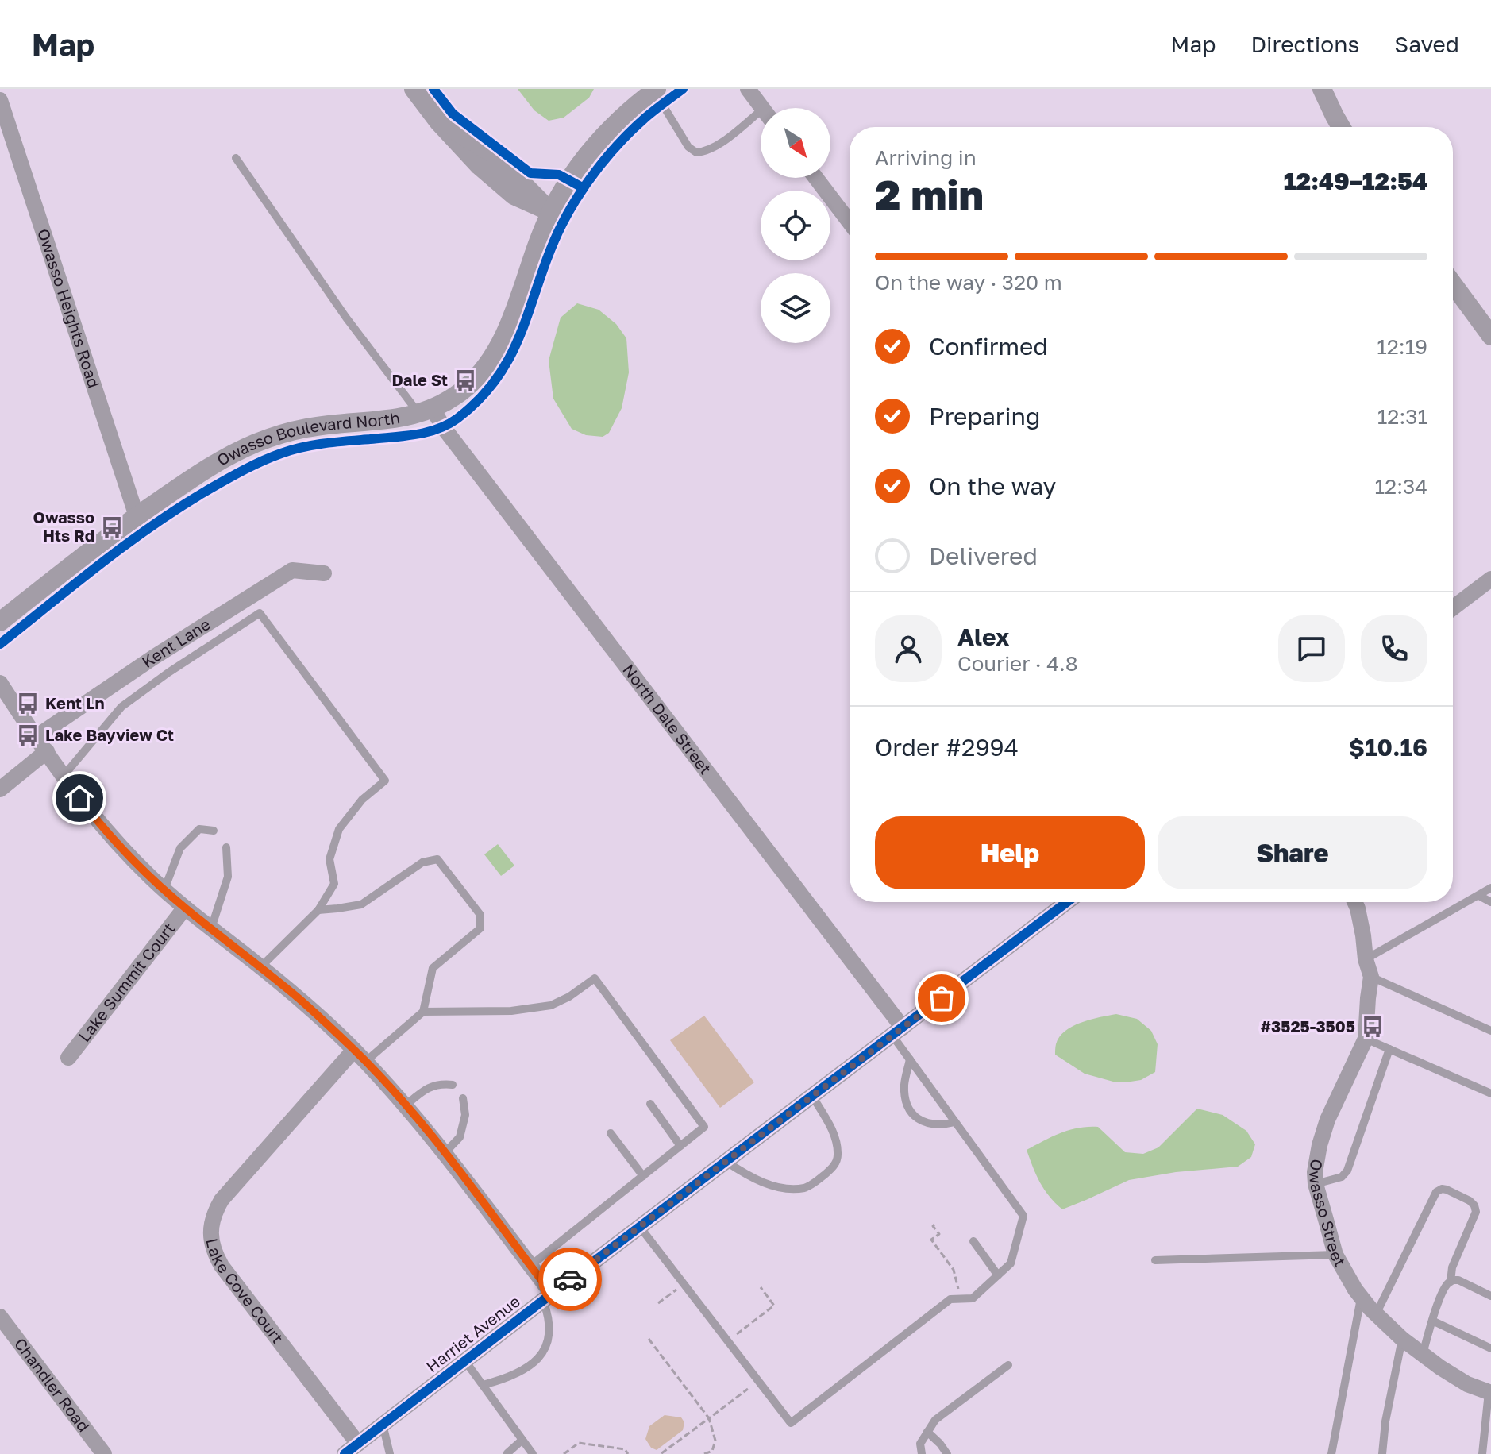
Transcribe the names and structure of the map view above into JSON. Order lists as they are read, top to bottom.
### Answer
{
  "streets": {
    "street": [
      "Owasso Heights Road",
      "Owasso Boulevard North",
      "Kent Lane",
      "North Dale Street",
      "Lake Summit Court",
      "Owasso Street",
      "Lake Cove Court",
      "Harriet Avenue",
      "Chandler Road"
    ]
  },
  "crossings": [
    ["Owasso Heights Road", "Owasso Boulevard North"],
    ["Owasso Boulevard North", "North Dale Street"],
    ["North Dale Street", "Harriet Avenue"],
    ["Lake Cove Court", "Harriet Avenue"]
  ],
  "places": {
    "bus stop": [
      "Dale St",
      "Owasso Hts Rd",
      "Kent Ln",
      "Lake Bayview Ct",
      "#3525-3505"
    ]
  },
  "north": "bottom right",
  "page": {
    "header": "Map",
    "nav": ["Map", "Directions", "Saved"],
    "heading": ["2 min", "Arriving in", "12:49–12:54"],
    "panel": [
      "Alex",
      "Courier · 4.8",
      "Order #2994",
      "$10.16"
    ],
    "bar": "On the way · 320 m",
    "list": [
      ["Confirmed", "12:19"],
      ["Preparing", "12:31"],
      ["On the way", "12:34"],
      "Delivered"
    ],
    "buttons": ["Help", "Share"]
  }
}
